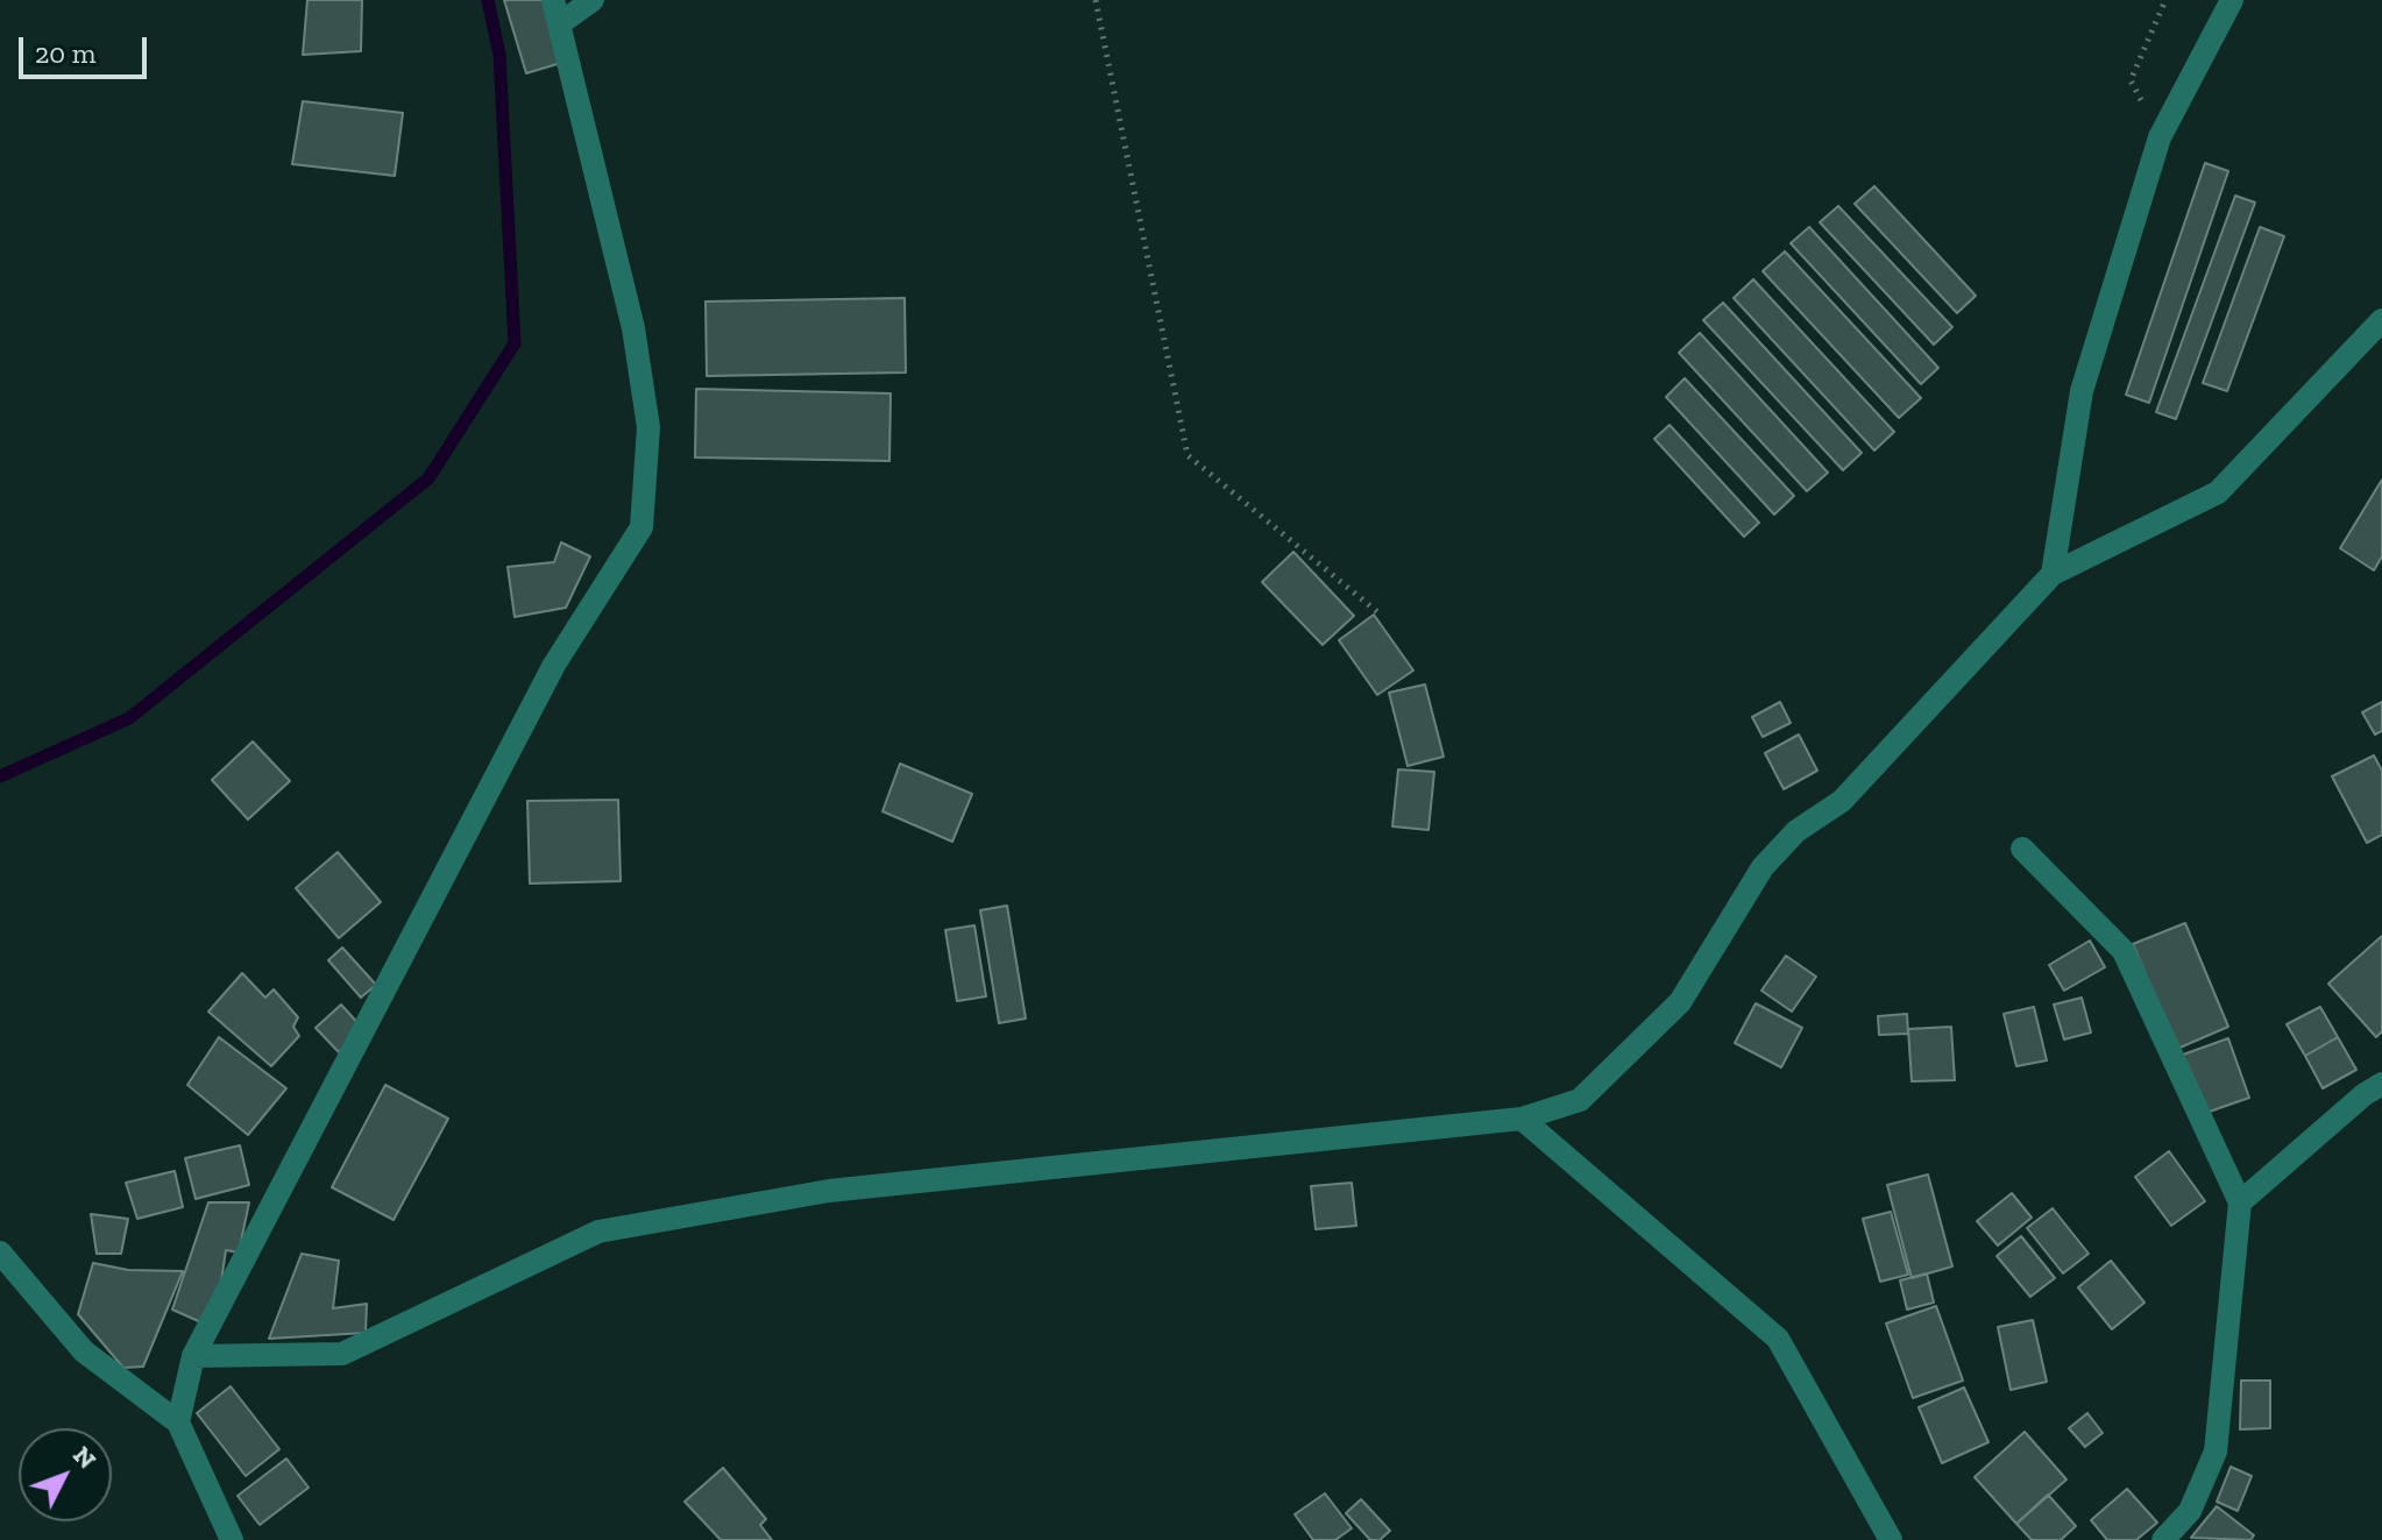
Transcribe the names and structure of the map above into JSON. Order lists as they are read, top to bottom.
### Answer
{
  "scale_bar": "20 m",
  "north": "top right"
}
